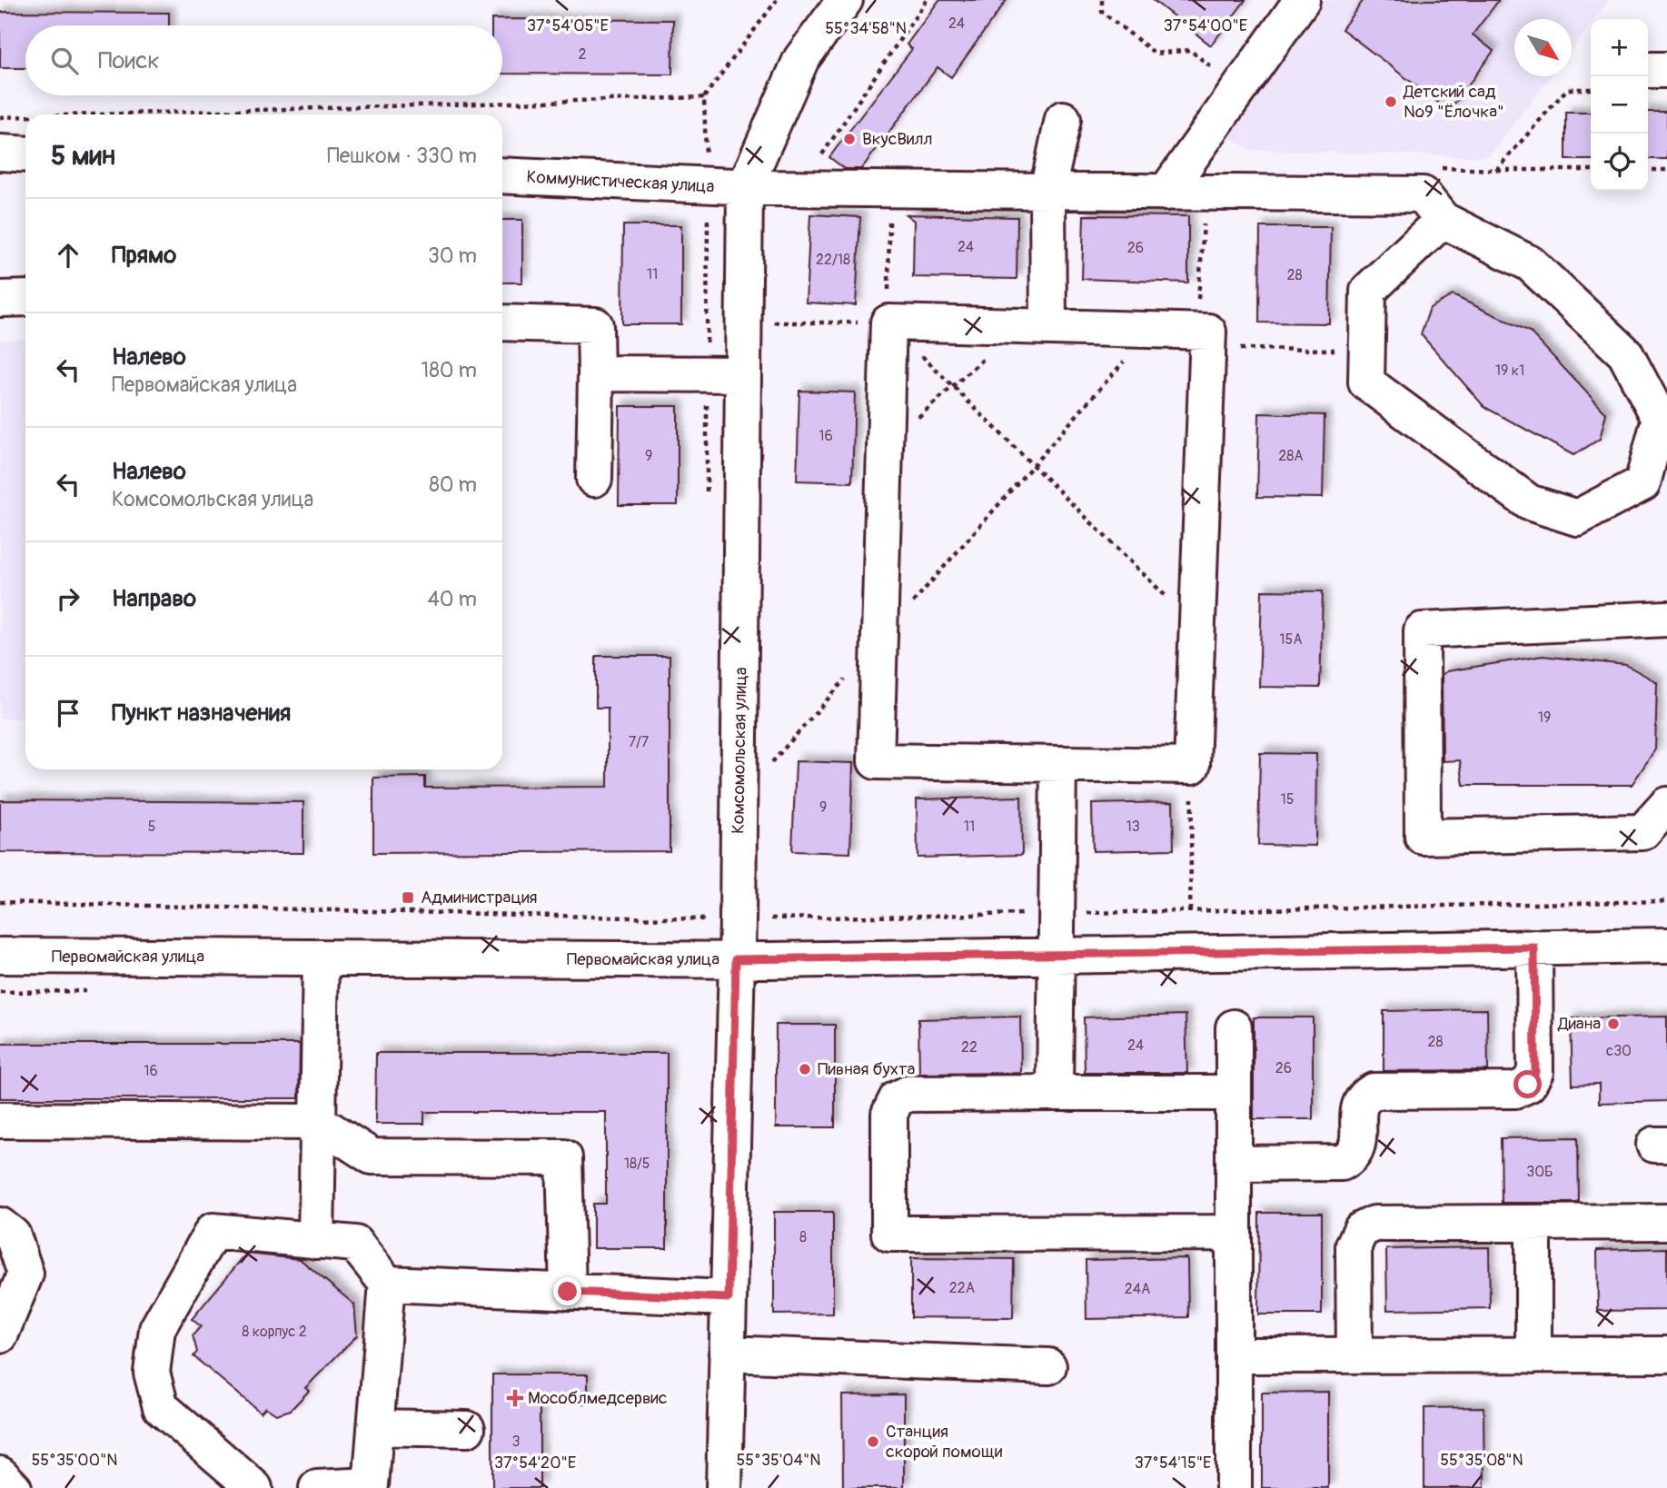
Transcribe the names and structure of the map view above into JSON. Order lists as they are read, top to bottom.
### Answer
{
  "streets": {
    "street": ["Коммунистическая улица", "Комсомольская улица", "Первомайская улица"]
  },
  "crossings": [
    ["Коммунистическая улица", "Комсомольская улица"],
    ["Комсомольская улица", "Первомайская улица"]
  ],
  "places": {
    "other": [
      "Детский сад №9 \"Ёлочка\"",
      "ВкусВилл",
      "Диана",
      "Пивная бухта",
      "Станция скорой помощи"
    ],
    "transit": ["Администрация"],
    "health": ["Мособлмедсервис"]
  },
  "house_numbers": [
    "24",
    "2",
    "24",
    "26",
    "22/18",
    "11",
    "28",
    "19 к1",
    "16",
    "9",
    "28А",
    "15А",
    "19",
    "7/7",
    "15",
    "9",
    "5",
    "11",
    "13",
    "28",
    "24",
    "22",
    "с30",
    "26",
    "16",
    "18/5",
    "30Б",
    "8",
    "22А",
    "24А",
    "8 корпус 2",
    "3"
  ],
  "north": "bottom right",
  "page": {
    "map_buttons": ["+", "−"],
    "search": "Поиск",
    "heading": ["5 мин", "Пешком · 330 m"],
    "list": [
      ["Прямо", "30 m"],
      ["Налево", "Первомайская улица", "180 m"],
      ["Налево", "Комсомольская улица", "80 m"],
      ["Направо", "40 m"],
      "Пункт назначения"
    ]
  },
  "coordinates": [
    "37°54'05\"E",
    "37°54'00\"E",
    "55°34'58\"N",
    "55°35'00\"N",
    "55°35'04\"N",
    "55°35'08\"N",
    "37°54'20\"E",
    "37°54'15\"E"
  ]
}
